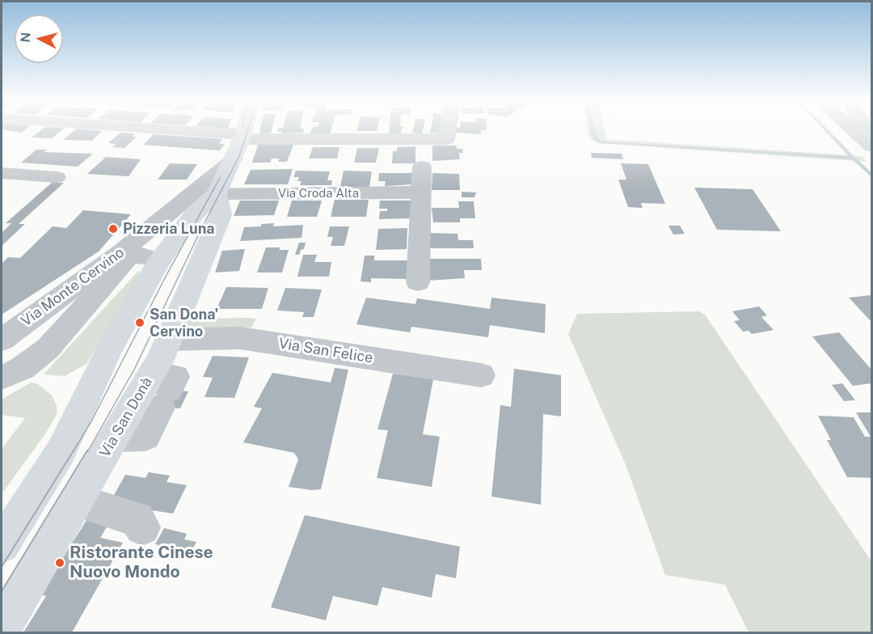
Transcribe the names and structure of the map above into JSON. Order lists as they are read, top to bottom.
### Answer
{
  "streets": {
    "main road": ["Via San Donà"],
    "street": ["Via Croda Alta", "Via Monte Cervino", "Via San Felice"]
  },
  "crossings": [
    ["Via Croda Alta", "Via Monte Cervino"],
    ["Via Croda Alta", "Via San Donà"],
    ["Via Monte Cervino", "Via San Donà"],
    ["Via San Felice", "Via San Donà"]
  ],
  "places": ["Pizzeria Luna", "San Dona' Cervino", "Ristorante Cinese Nuovo Mondo"],
  "north": "left"
}
